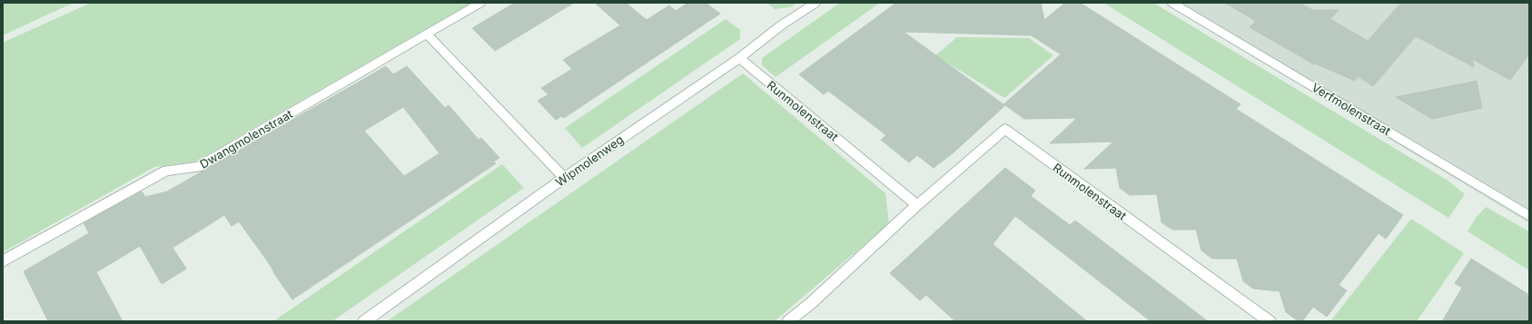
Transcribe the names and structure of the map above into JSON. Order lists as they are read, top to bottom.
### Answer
{
  "streets": {
    "street": [
      "Verfmolenstraat",
      "Runmolenstraat",
      "Dwangmolenstraat",
      "Wipmolenweg"
    ]
  },
  "crossings": [
    ["Runmolenstraat", "Wipmolenweg"]
  ]
}
